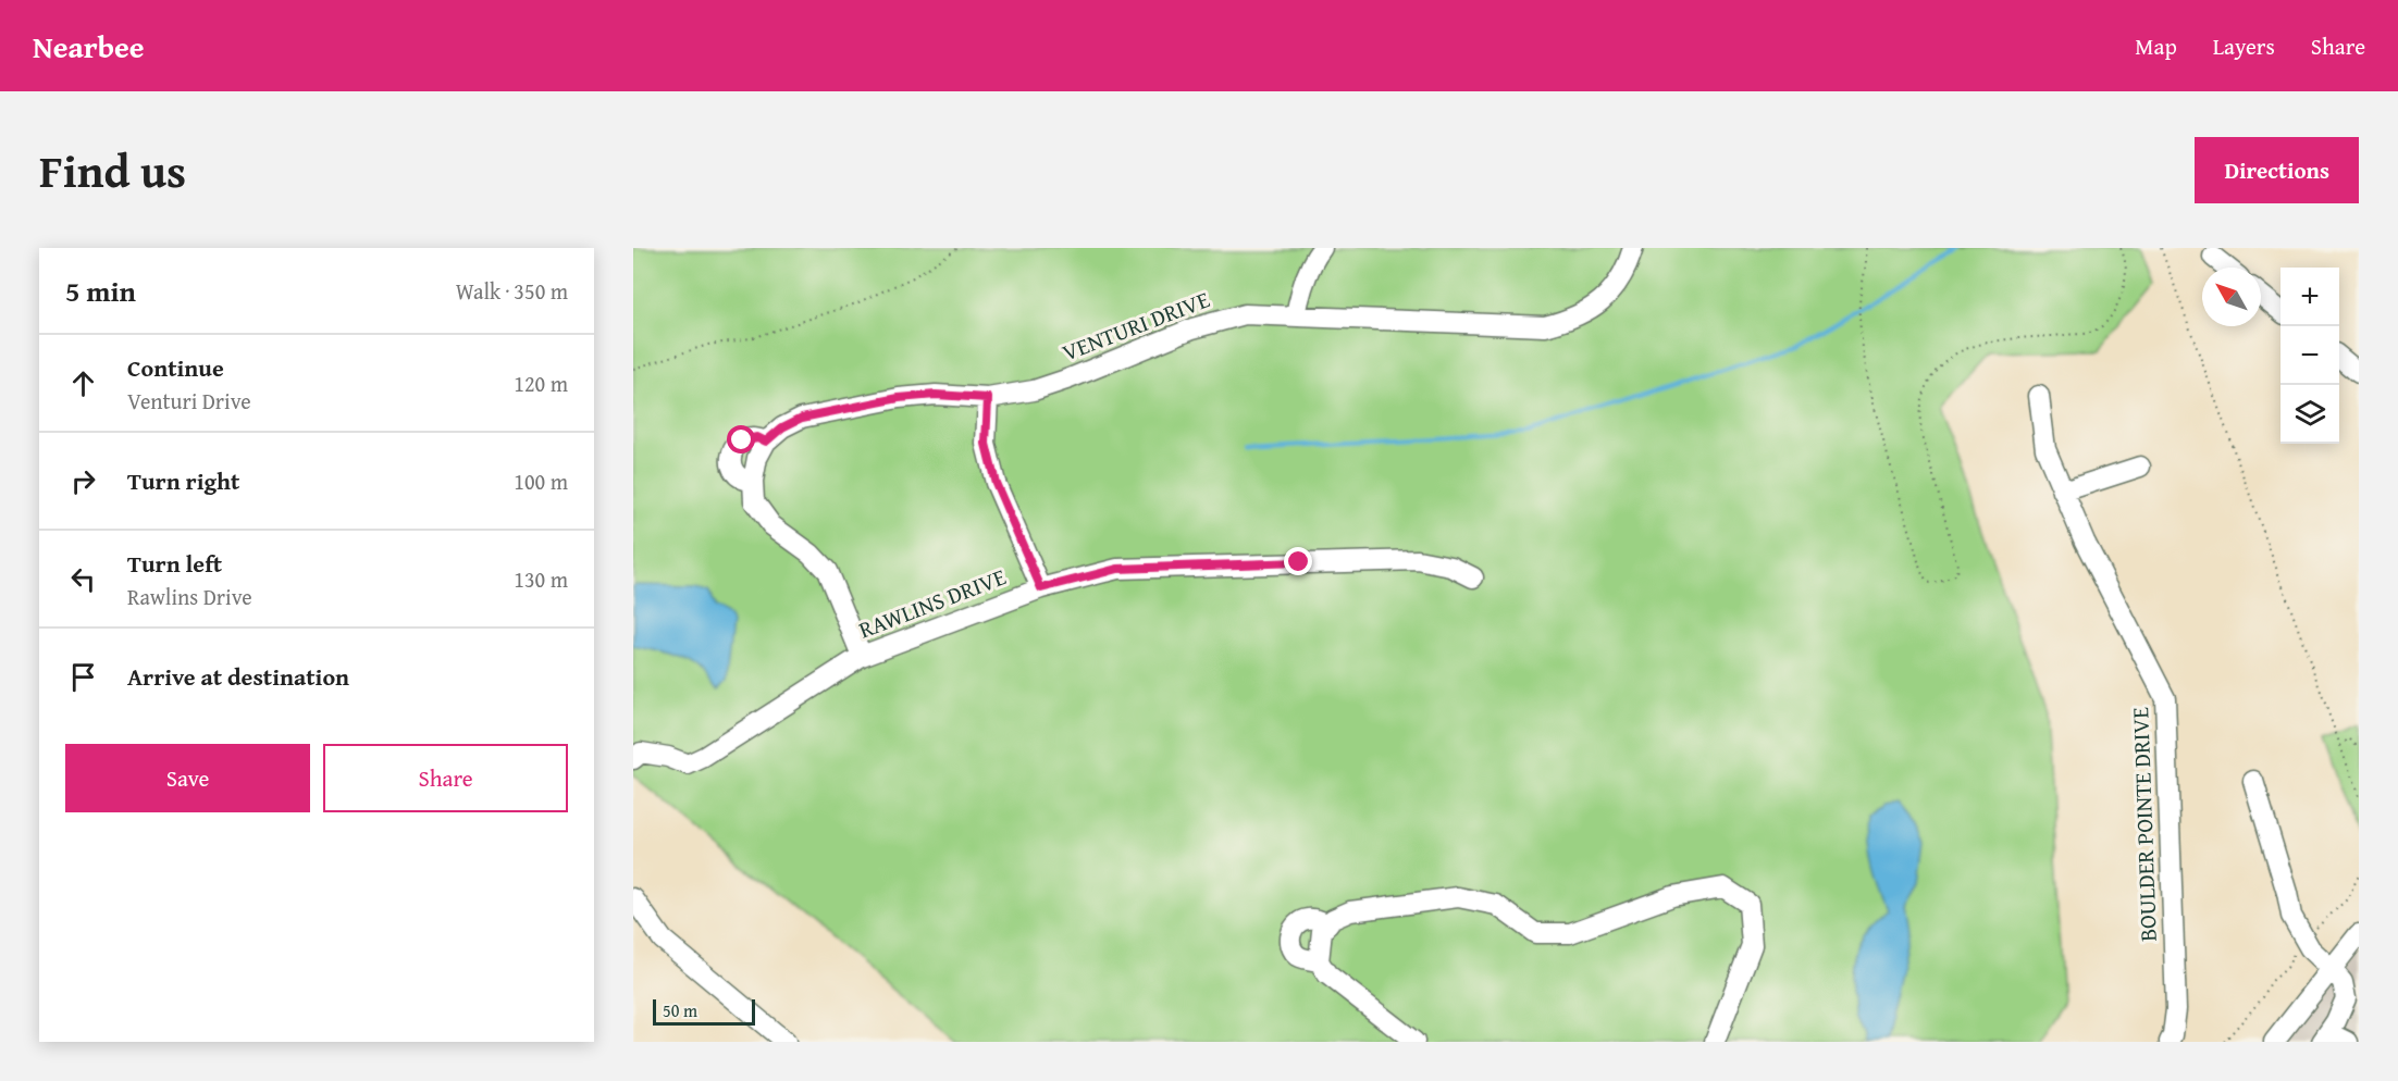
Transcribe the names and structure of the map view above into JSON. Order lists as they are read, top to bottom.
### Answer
{
  "streets": {
    "street": ["VENTURI DRIVE", "RAWLINS DRIVE", "BOULDER POINTE DRIVE"]
  },
  "crossings": [
    ["VENTURI DRIVE", "RAWLINS DRIVE"]
  ],
  "scale_bar": "50 m",
  "north": "top left",
  "page": {
    "header": "Nearbee",
    "nav": ["Map", "Layers", "Share"],
    "title": "Find us",
    "buttons": [
      "Directions",
      ["Save", "Share"]
    ],
    "heading": ["5 min", "Walk · 350 m"],
    "map_buttons": ["+", "−"],
    "list": [
      ["Continue", "Venturi Drive", "120 m"],
      ["Turn right", "100 m"],
      ["Turn left", "Rawlins Drive", "130 m"],
      "Arrive at destination"
    ],
    "scale": "50 m"
  }
}
